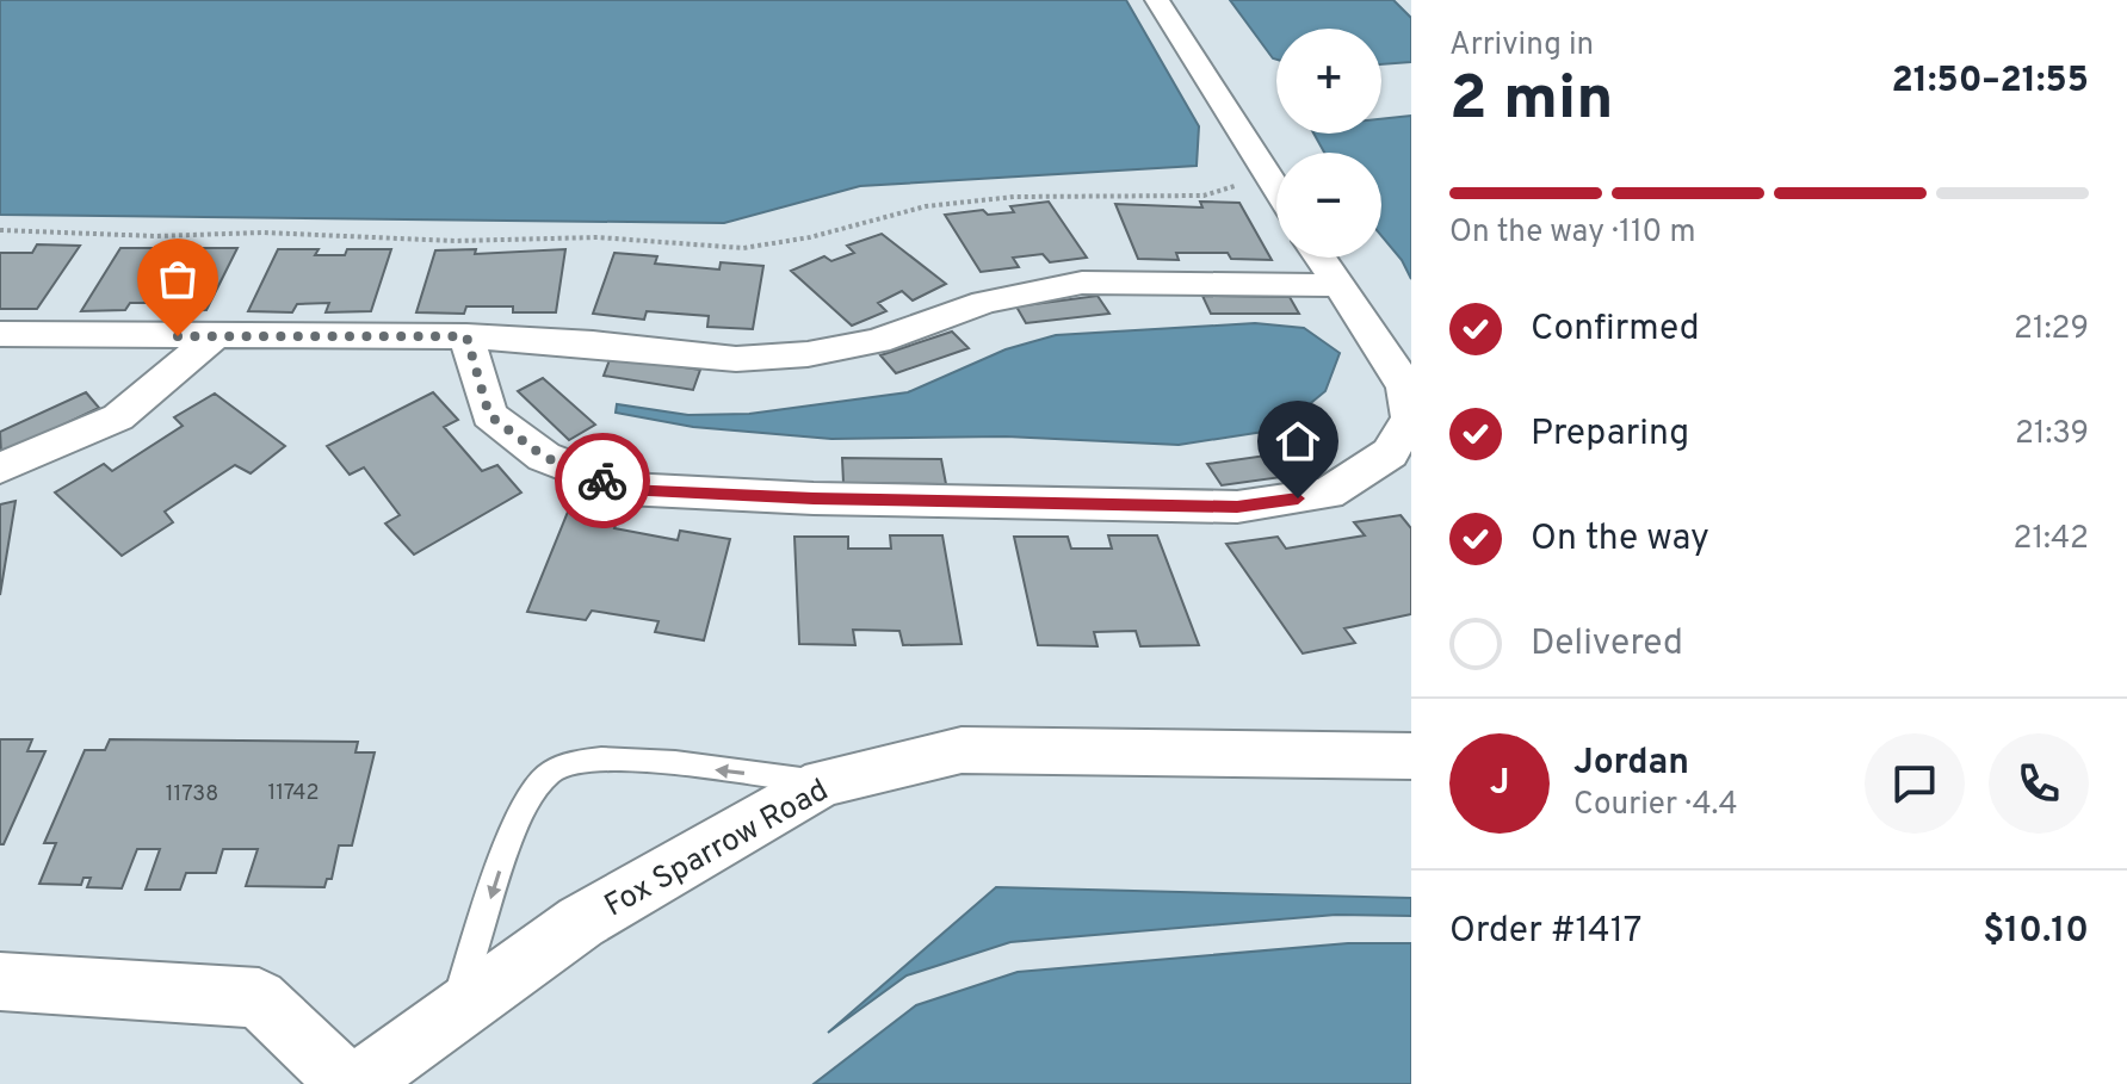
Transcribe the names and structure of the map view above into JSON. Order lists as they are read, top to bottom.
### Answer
{
  "streets": {
    "street": ["Fox Sparrow Road"]
  },
  "house_numbers": ["11742", "11738"],
  "page": {
    "heading": ["2 min", "Arriving in", "21:50–21:55"],
    "panel": [
      "Jordan",
      "Courier · 4.4",
      "Order #1417",
      "$10.10"
    ],
    "map_buttons": ["+", "−"],
    "bar": "On the way · 110 m",
    "list": [
      ["Confirmed", "21:29"],
      ["Preparing", "21:39"],
      ["On the way", "21:42"],
      "Delivered"
    ],
    "round": "J"
  }
}
